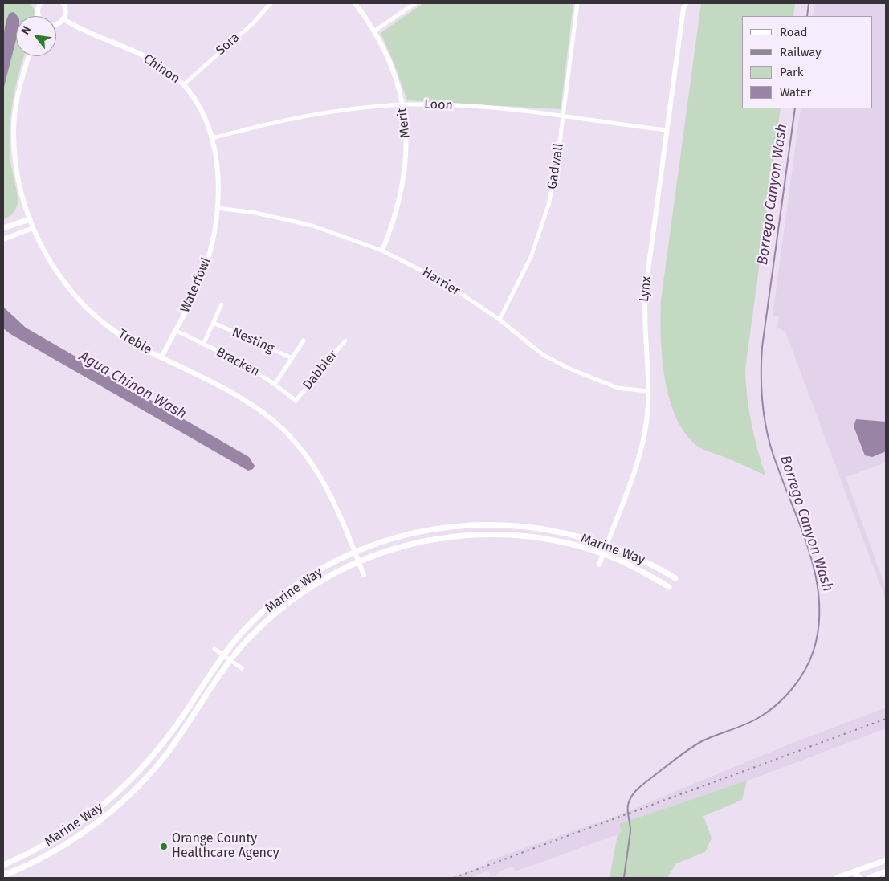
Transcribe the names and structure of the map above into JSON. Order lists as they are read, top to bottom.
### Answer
{
  "streets": {
    "main road": ["Marine Way"],
    "street": [
      "Sora",
      "Chinon",
      "Loon",
      "Merit",
      "Gadwall",
      "Harrier",
      "Waterfowl",
      "Lynx",
      "Nesting",
      "Treble",
      "Bracken",
      "Dabbler"
    ]
  },
  "crossings": [
    ["Sora", "Chinon"],
    ["Chinon", "Loon"],
    ["Chinon", "Harrier"],
    ["Chinon", "Waterfowl"],
    ["Loon", "Merit"],
    ["Loon", "Gadwall"],
    ["Loon", "Lynx"],
    ["Merit", "Harrier"],
    ["Gadwall", "Harrier"],
    ["Harrier", "Waterfowl"],
    ["Harrier", "Lynx"],
    ["Waterfowl", "Treble"],
    ["Waterfowl", "Bracken"],
    ["Lynx", "Marine Way"],
    ["Treble", "Marine Way"],
    ["Bracken", "Dabbler"]
  ],
  "water": ["Borrego Canyon Wash", "Agua Chinon Wash"],
  "places": ["Orange County Healthcare Agency"],
  "legend": [
    "Road",
    "Railway",
    "Park",
    "Water"
  ],
  "north": "top left"
}
